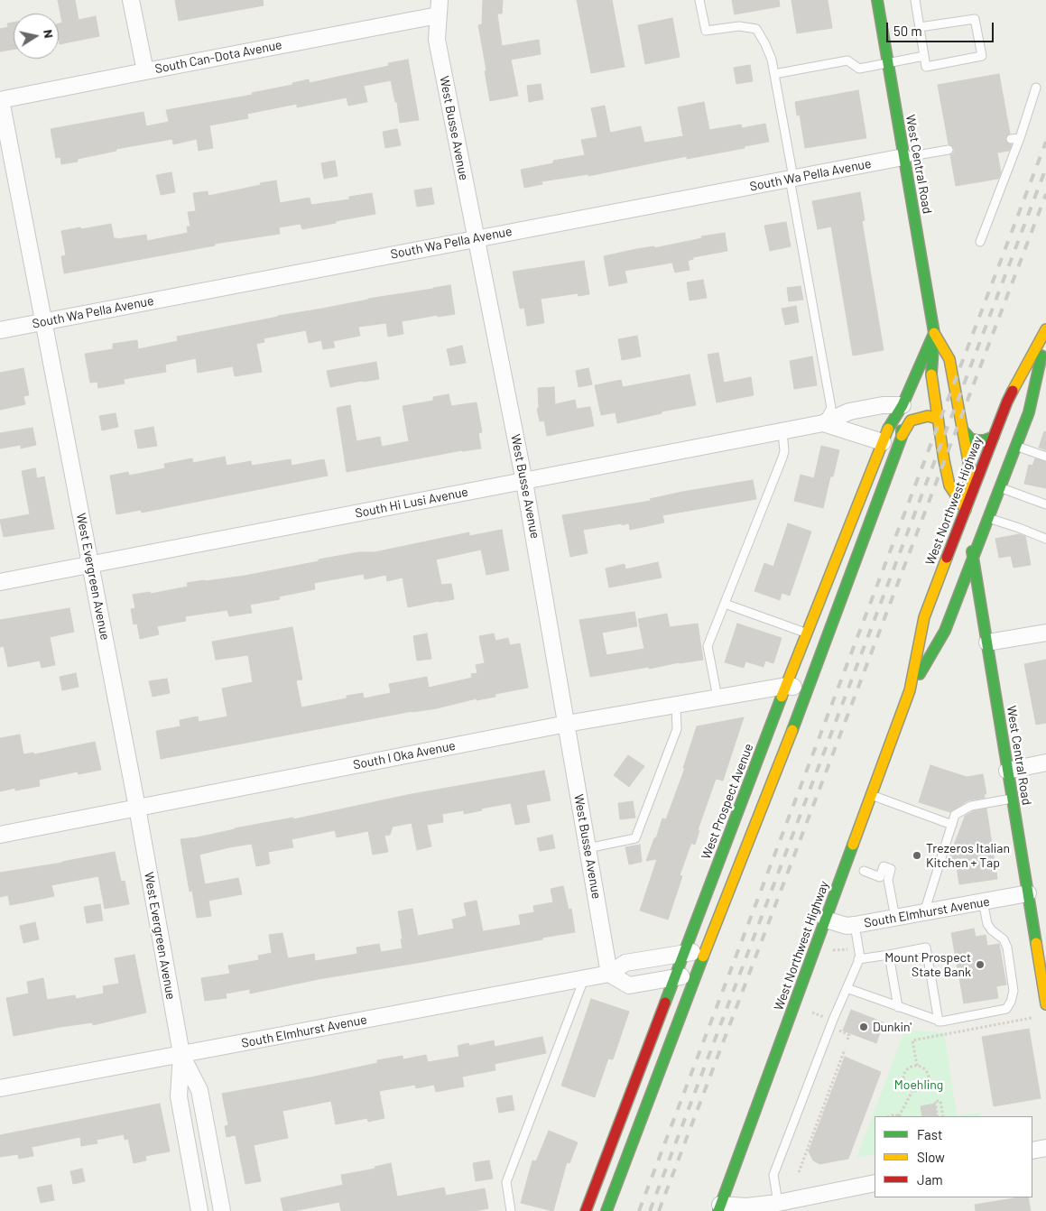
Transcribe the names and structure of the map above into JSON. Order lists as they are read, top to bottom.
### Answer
{
  "streets": {
    "main road": ["West Central Road", "West Northwest Highway", "West Prospect Avenue"],
    "street": [
      "South Can-Dota Avenue",
      "West Busse Avenue",
      "South Wa Pella Avenue",
      "South Hi Lusi Avenue",
      "West Evergreen Avenue",
      "South I Oka Avenue",
      "South Elmhurst Avenue"
    ]
  },
  "crossings": [
    ["South Can-Dota Avenue", "West Busse Avenue"],
    ["South Can-Dota Avenue", "West Evergreen Avenue"],
    ["West Busse Avenue", "South Wa Pella Avenue"],
    ["West Busse Avenue", "South Hi Lusi Avenue"],
    ["West Busse Avenue", "South I Oka Avenue"],
    ["West Busse Avenue", "South Elmhurst Avenue"],
    ["West Central Road", "South Wa Pella Avenue"],
    ["West Central Road", "West Northwest Highway"],
    ["West Central Road", "West Prospect Avenue"],
    ["West Central Road", "South Elmhurst Avenue"],
    ["South Wa Pella Avenue", "West Evergreen Avenue"],
    ["West Northwest Highway", "South Elmhurst Avenue"],
    ["South Hi Lusi Avenue", "West Evergreen Avenue"],
    ["South Hi Lusi Avenue", "West Prospect Avenue"],
    ["West Evergreen Avenue", "South I Oka Avenue"],
    ["West Evergreen Avenue", "South Elmhurst Avenue"],
    ["South I Oka Avenue", "West Prospect Avenue"],
    ["West Prospect Avenue", "South Elmhurst Avenue"]
  ],
  "parks": ["Moehling"],
  "places": ["Trezeros Italian Kitchen + Tap", "Mount Prospect State Bank", "Dunkin'"],
  "legend": ["Fast", "Slow", "Jam"],
  "scale_bar": "50 m",
  "north": "right"
}
